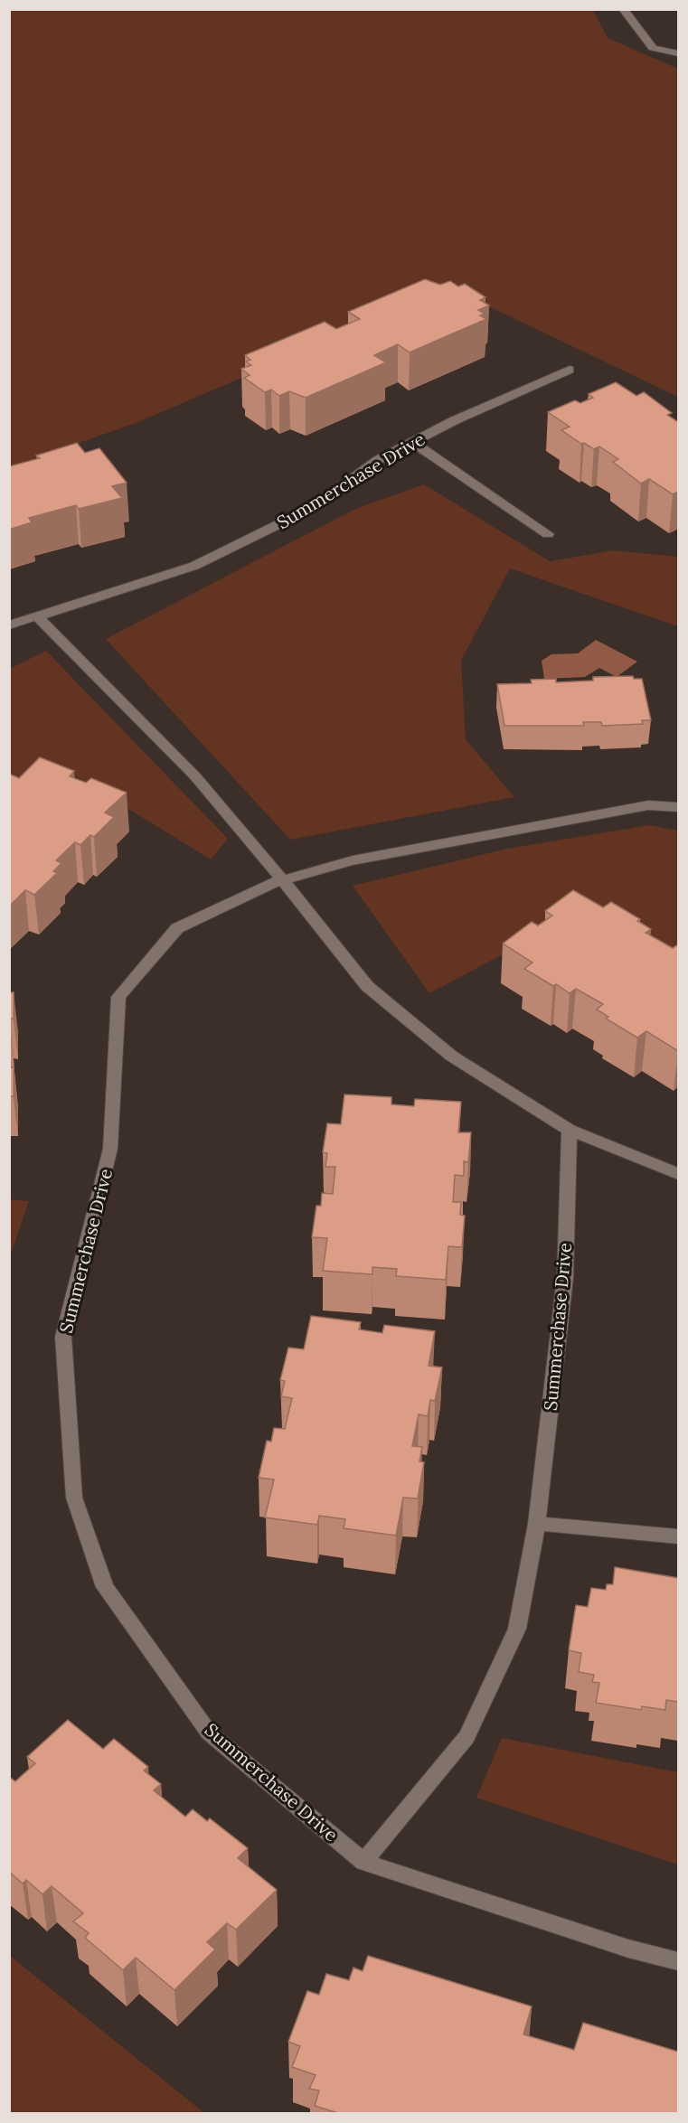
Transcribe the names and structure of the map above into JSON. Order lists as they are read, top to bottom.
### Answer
{
  "streets": {
    "street": ["Summerchase Drive"]
  }
}
